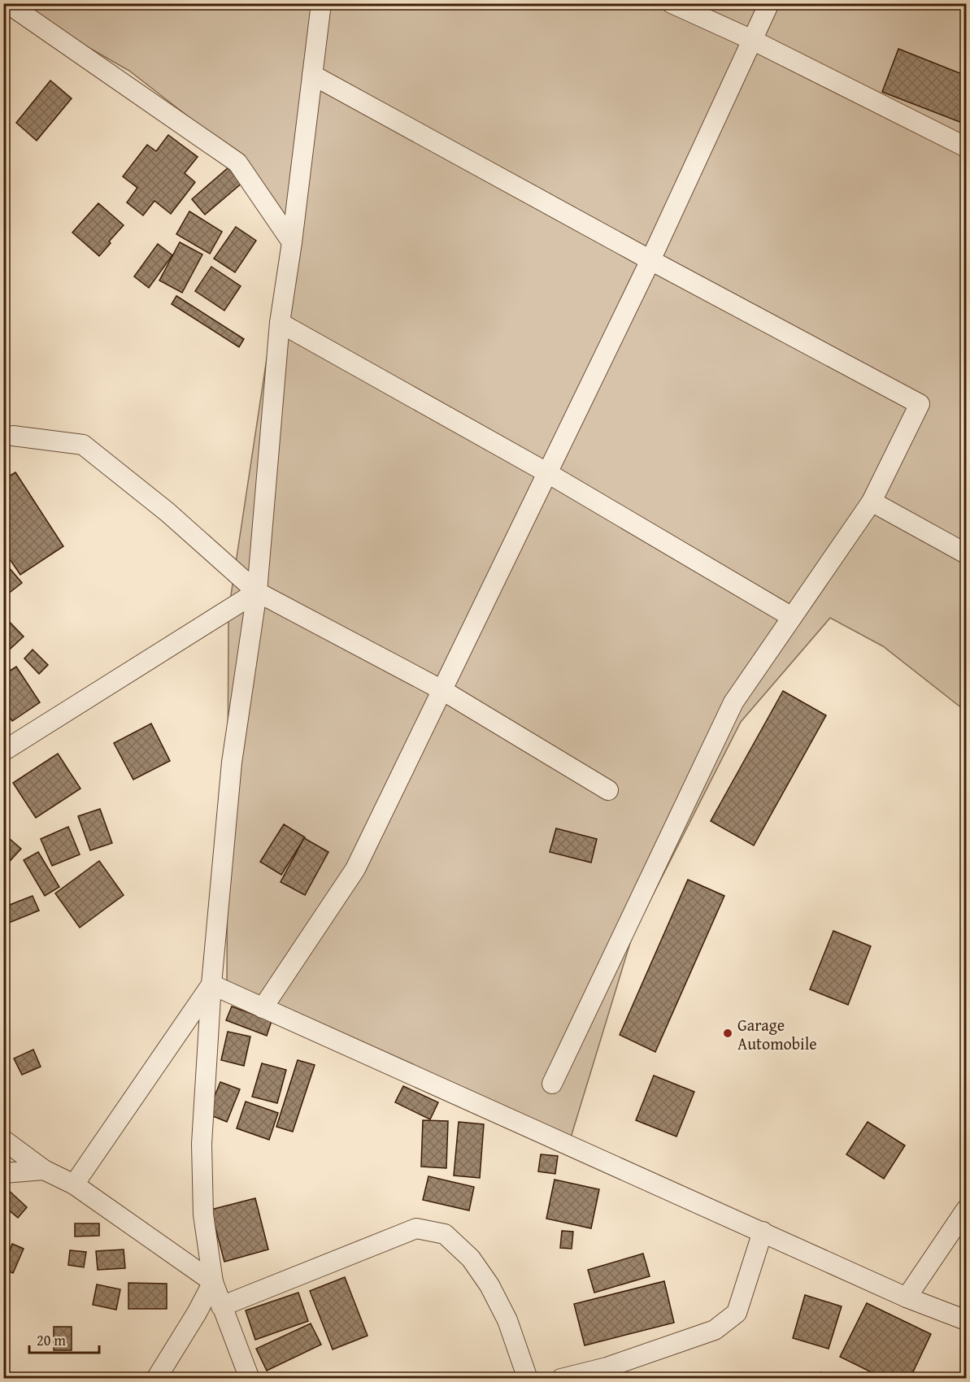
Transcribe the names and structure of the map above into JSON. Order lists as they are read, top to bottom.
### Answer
{
  "places": ["Garage Automobile"],
  "scale_bar": "20 m"
}
